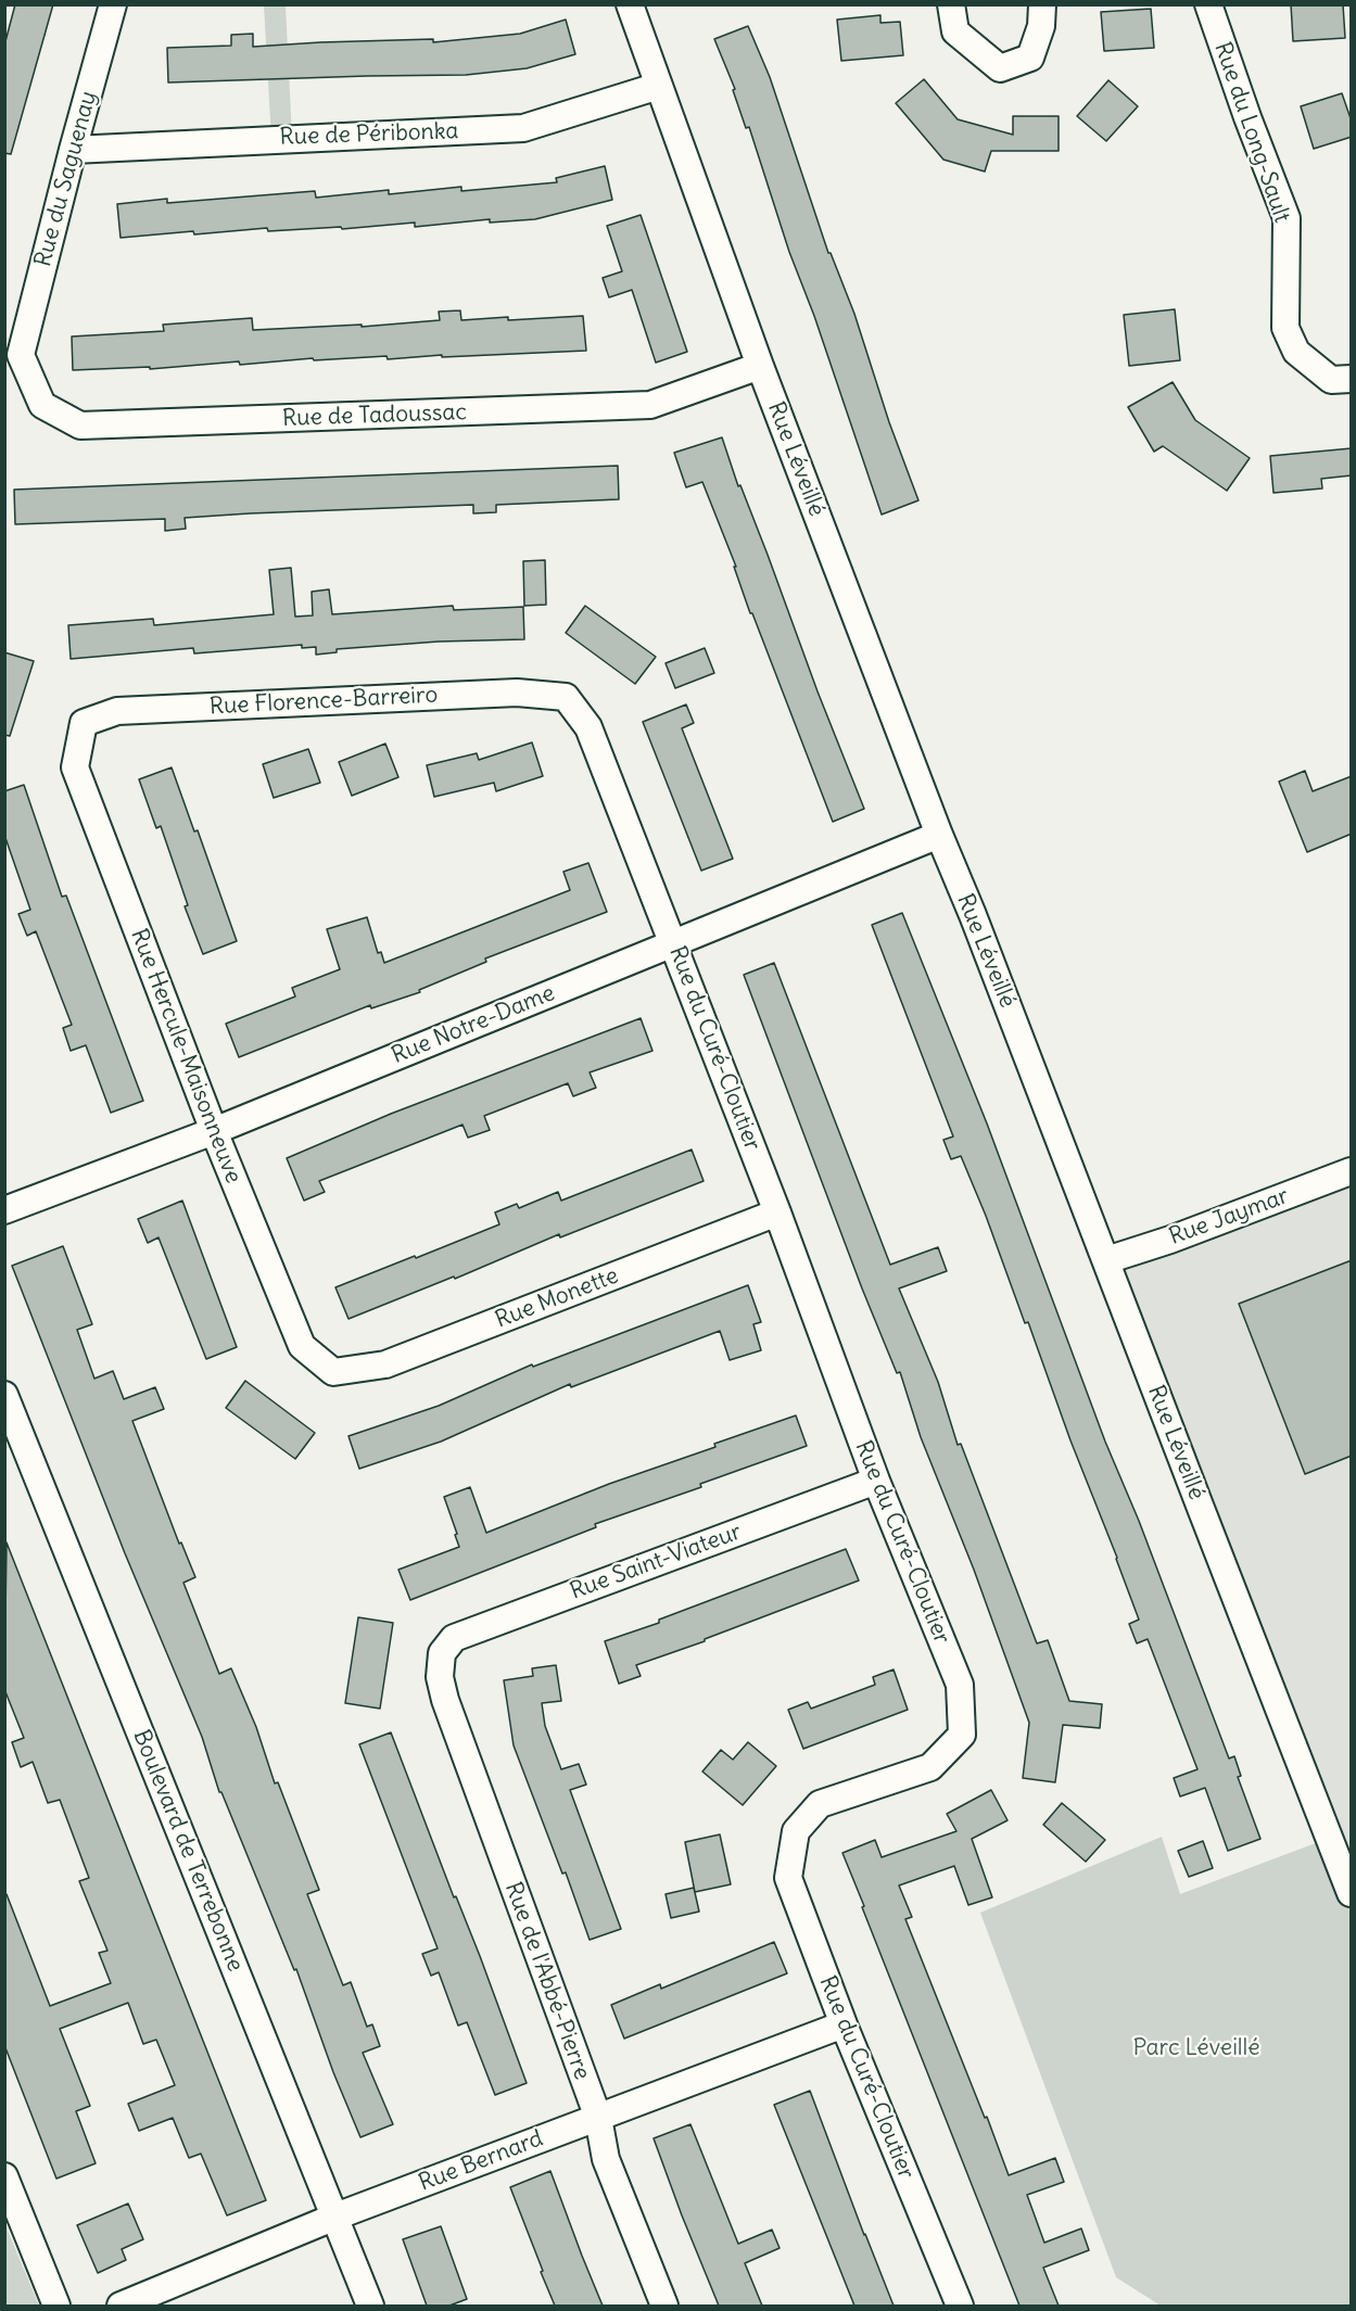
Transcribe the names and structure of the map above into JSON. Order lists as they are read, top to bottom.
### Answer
{
  "streets": {
    "street": [
      "Rue du Long-Sault",
      "Rue de Péribonka",
      "Rue du Saguenay",
      "Rue de Tadoussac",
      "Rue Léveillé",
      "Rue Florence-Barreiro",
      "Rue Notre-Dame",
      "Rue du Curé-Cloutier",
      "Rue Hercule-Maisonneuve",
      "Rue Jaymar",
      "Rue Monette",
      "Rue Saint-Viateur",
      "Boulevard de Terrebonne",
      "Rue de l'Abbé-Pierre",
      "Rue Bernard"
    ]
  },
  "crossings": [
    ["Rue de Péribonka", "Rue du Saguenay"],
    ["Rue de Péribonka", "Rue Léveillé"],
    ["Rue du Saguenay", "Rue de Tadoussac"],
    ["Rue de Tadoussac", "Rue Léveillé"],
    ["Rue Léveillé", "Rue Notre-Dame"],
    ["Rue Léveillé", "Rue Jaymar"],
    ["Rue Florence-Barreiro", "Rue du Curé-Cloutier"],
    ["Rue Florence-Barreiro", "Rue Hercule-Maisonneuve"],
    ["Rue Notre-Dame", "Rue du Curé-Cloutier"],
    ["Rue Notre-Dame", "Rue Hercule-Maisonneuve"],
    ["Rue du Curé-Cloutier", "Rue Monette"],
    ["Rue du Curé-Cloutier", "Rue Saint-Viateur"],
    ["Rue du Curé-Cloutier", "Rue Bernard"],
    ["Rue Hercule-Maisonneuve", "Rue Monette"],
    ["Rue Saint-Viateur", "Rue de l'Abbé-Pierre"],
    ["Boulevard de Terrebonne", "Rue Bernard"],
    ["Rue de l'Abbé-Pierre", "Rue Bernard"]
  ],
  "parks": ["Parc Léveillé"]
}
